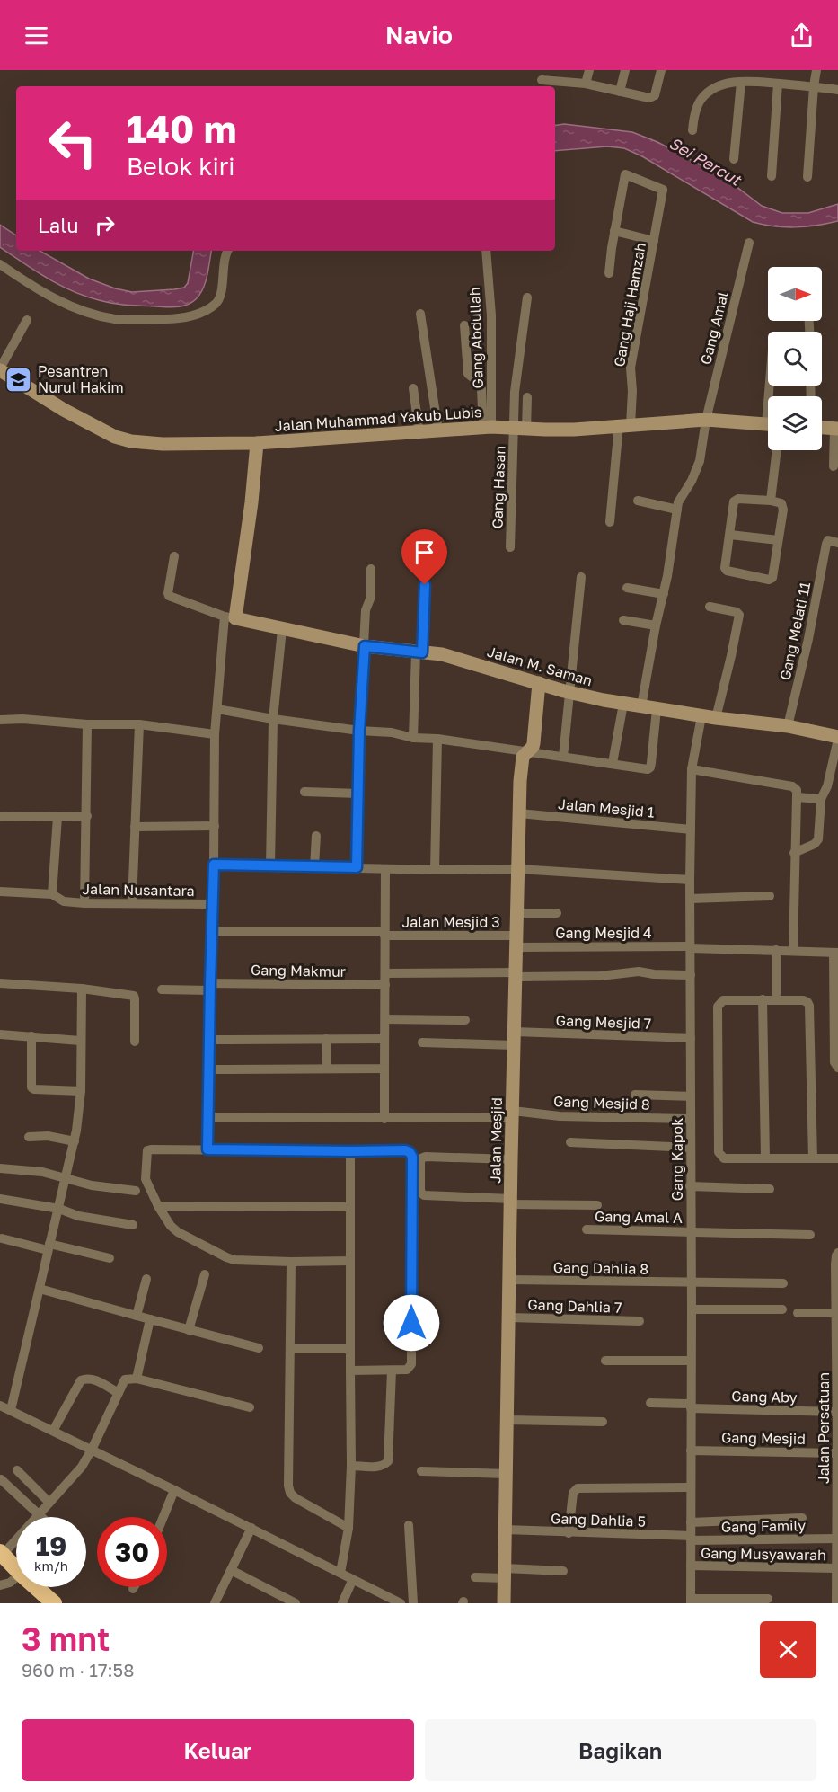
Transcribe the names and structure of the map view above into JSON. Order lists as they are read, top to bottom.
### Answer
{
  "streets": {
    "street": [
      "Gang Haji Hamzah",
      "Gang Amal",
      "Gang Abdullah",
      "Jalan Muhammad Yakub Lubis",
      "Gang Hasan",
      "Gang Melati 11",
      "Jalan M. Saman",
      "Jalan Mesjid 1",
      "Jalan Nusantara",
      "Jalan Mesjid 3",
      "Gang Mesjid 4",
      "Gang Makmur",
      "Gang Mesjid 7",
      "Gang Mesjid 8",
      "Jalan Mesjid",
      "Gang Kapok",
      "Gang Amal A",
      "Gang Dahlia 8",
      "Gang Dahlia 7",
      "Gang Aby",
      "Jalan Persatuan",
      "Gang Mesjid",
      "Gang Dahlia 5",
      "Gang Family",
      "Gang Musyawarah"
    ]
  },
  "crossings": [
    ["Gang Haji Hamzah", "Jalan Muhammad Yakub Lubis"],
    ["Gang Amal", "Jalan Muhammad Yakub Lubis"],
    ["Gang Amal", "Jalan M. Saman"],
    ["Gang Abdullah", "Jalan Muhammad Yakub Lubis"],
    ["Jalan Muhammad Yakub Lubis", "Gang Hasan"],
    ["Gang Melati 11", "Jalan M. Saman"],
    ["Jalan M. Saman", "Jalan Mesjid"],
    ["Jalan M. Saman", "Gang Kapok"],
    ["Jalan Mesjid 1", "Jalan Mesjid"],
    ["Jalan Mesjid 1", "Gang Kapok"],
    ["Jalan Mesjid 3", "Gang Mesjid 4"],
    ["Jalan Mesjid 3", "Jalan Mesjid"],
    ["Gang Mesjid 4", "Jalan Mesjid"],
    ["Gang Mesjid 4", "Gang Kapok"],
    ["Gang Mesjid 7", "Jalan Mesjid"],
    ["Gang Mesjid 7", "Gang Kapok"],
    ["Gang Mesjid 8", "Jalan Mesjid"],
    ["Gang Mesjid 8", "Gang Kapok"],
    ["Jalan Mesjid", "Gang Dahlia 8"],
    ["Jalan Mesjid", "Gang Dahlia 7"],
    ["Jalan Mesjid", "Gang Dahlia 5"],
    ["Gang Kapok", "Gang Amal A"],
    ["Gang Kapok", "Gang Dahlia 8"],
    ["Gang Kapok", "Gang Aby"],
    ["Gang Kapok", "Gang Mesjid"],
    ["Gang Kapok", "Gang Dahlia 5"],
    ["Gang Kapok", "Gang Family"],
    ["Gang Kapok", "Gang Musyawarah"],
    ["Gang Aby", "Jalan Persatuan"],
    ["Jalan Persatuan", "Gang Mesjid"],
    ["Jalan Persatuan", "Gang Family"],
    ["Jalan Persatuan", "Gang Musyawarah"],
    ["Gang Dahlia 5", "Gang Family"]
  ],
  "water": ["Sei Percut"],
  "places": {
    "school or university": ["Pesantren Nurul Hakim"]
  },
  "north": "right",
  "page": {
    "header": "Navio",
    "turn": ["140 m", "Belok kiri"],
    "then": "Lalu",
    "speed": "19 km/h",
    "limit": "30",
    "heading": ["3 mnt", "960 m · 17:58"],
    "buttons": ["Keluar", "Bagikan"]
  }
}
